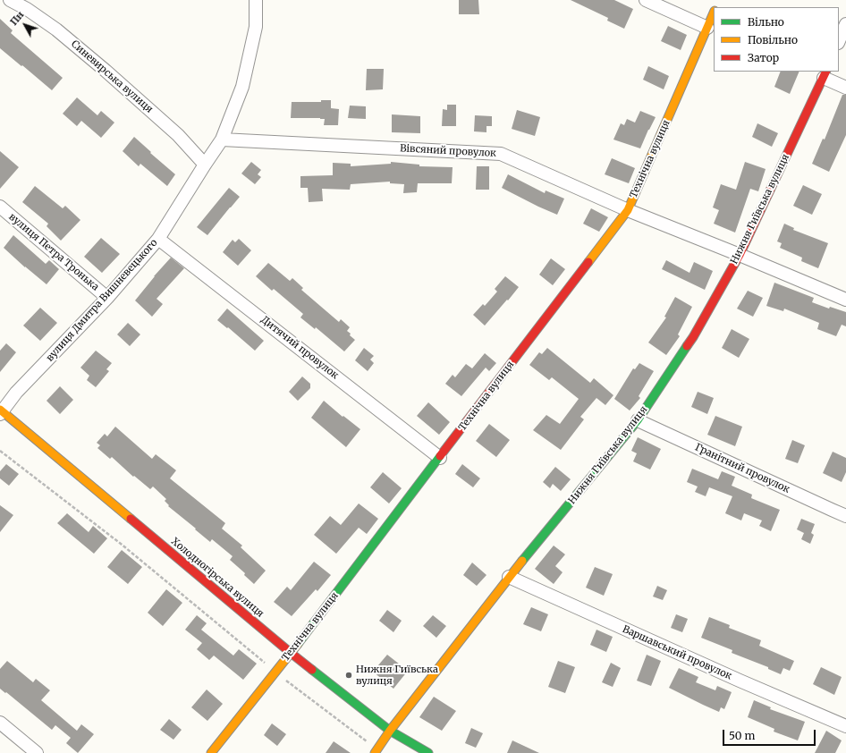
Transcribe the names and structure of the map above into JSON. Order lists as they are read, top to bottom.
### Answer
{
  "streets": {
    "street": [
      "Синевирська вулиця",
      "Вівсяний провулок",
      "Технічна вулиця",
      "Нижня Гиївська вулиця",
      "вулиця Петра Тронька",
      "вулиця Дмитра Вишневецького",
      "Дитячий провулок",
      "Гранітний провулок",
      "Холодногірська вулиця",
      "Варшавський провулок"
    ]
  },
  "crossings": [
    ["Синевирська вулиця", "вулиця Дмитра Вишневецького"],
    ["Вівсяний провулок", "Технічна вулиця"],
    ["Вівсяний провулок", "Нижня Гиївська вулиця"],
    ["Вівсяний провулок", "вулиця Дмитра Вишневецького"],
    ["Технічна вулиця", "Дитячий провулок"],
    ["Технічна вулиця", "Холодногірська вулиця"],
    ["Нижня Гиївська вулиця", "Гранітний провулок"],
    ["Нижня Гиївська вулиця", "Холодногірська вулиця"],
    ["Нижня Гиївська вулиця", "Варшавський провулок"],
    ["вулиця Петра Тронька", "вулиця Дмитра Вишневецького"],
    ["вулиця Дмитра Вишневецького", "Дитячий провулок"],
    ["вулиця Дмитра Вишневецького", "Холодногірська вулиця"]
  ],
  "places": ["Нижня Гиївська вулиця"],
  "legend": ["Вільно", "Повільно", "Затор"],
  "scale_bar": "50 m",
  "north": "top left"
}
